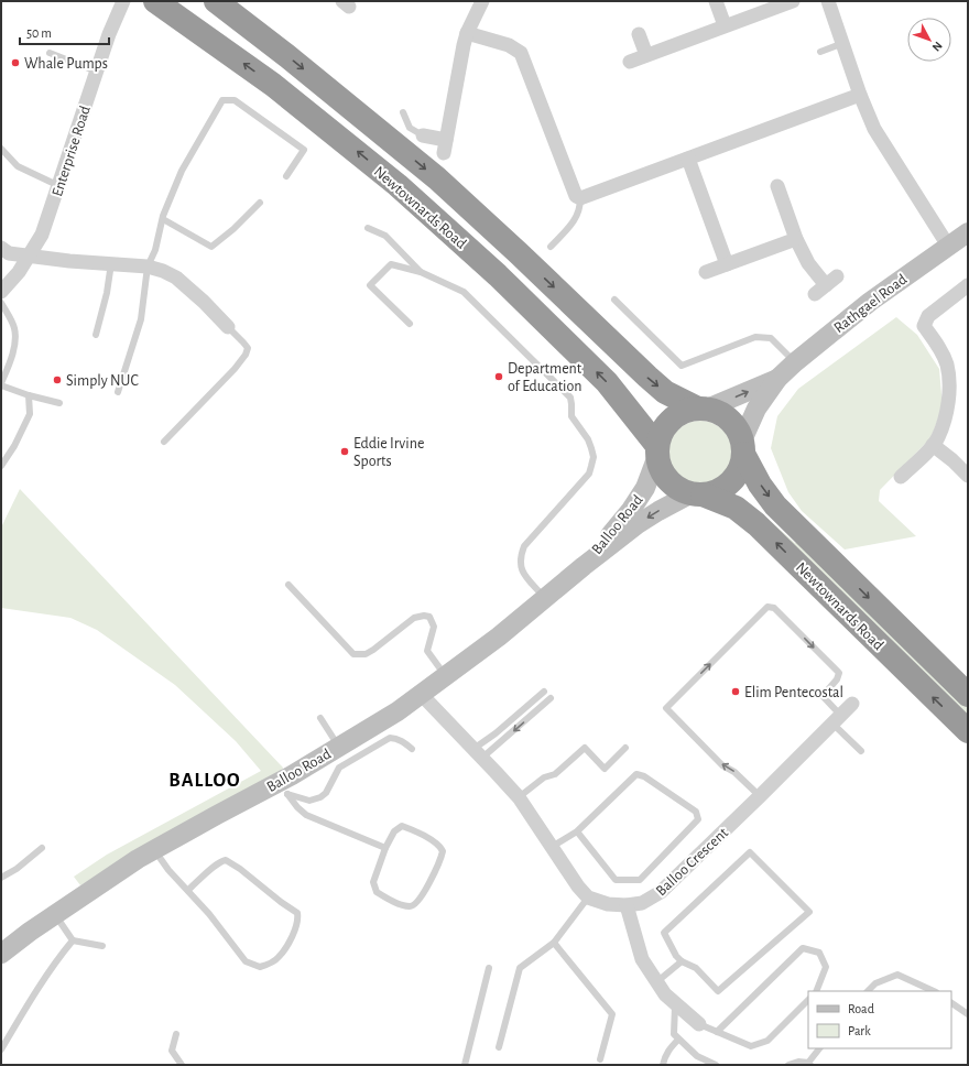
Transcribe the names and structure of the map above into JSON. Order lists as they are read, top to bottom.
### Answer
{
  "streets": {
    "highway": ["Newtownards Road"],
    "street": [
      "Enterprise Road",
      "Rathgael Road",
      "Balloo Road",
      "Balloo Crescent"
    ]
  },
  "crossings": [
    ["Newtownards Road", "Rathgael Road"],
    ["Newtownards Road", "Balloo Road"],
    ["Rathgael Road", "Balloo Road"]
  ],
  "districts": ["BALLOO"],
  "places": [
    "Whale Pumps",
    "Department of Education",
    "Simply NUC",
    "Eddie Irvine Sports",
    "Elim Pentecostal"
  ],
  "legend": ["Road", "Park"],
  "scale_bar": "50 m",
  "north": "bottom right"
}
